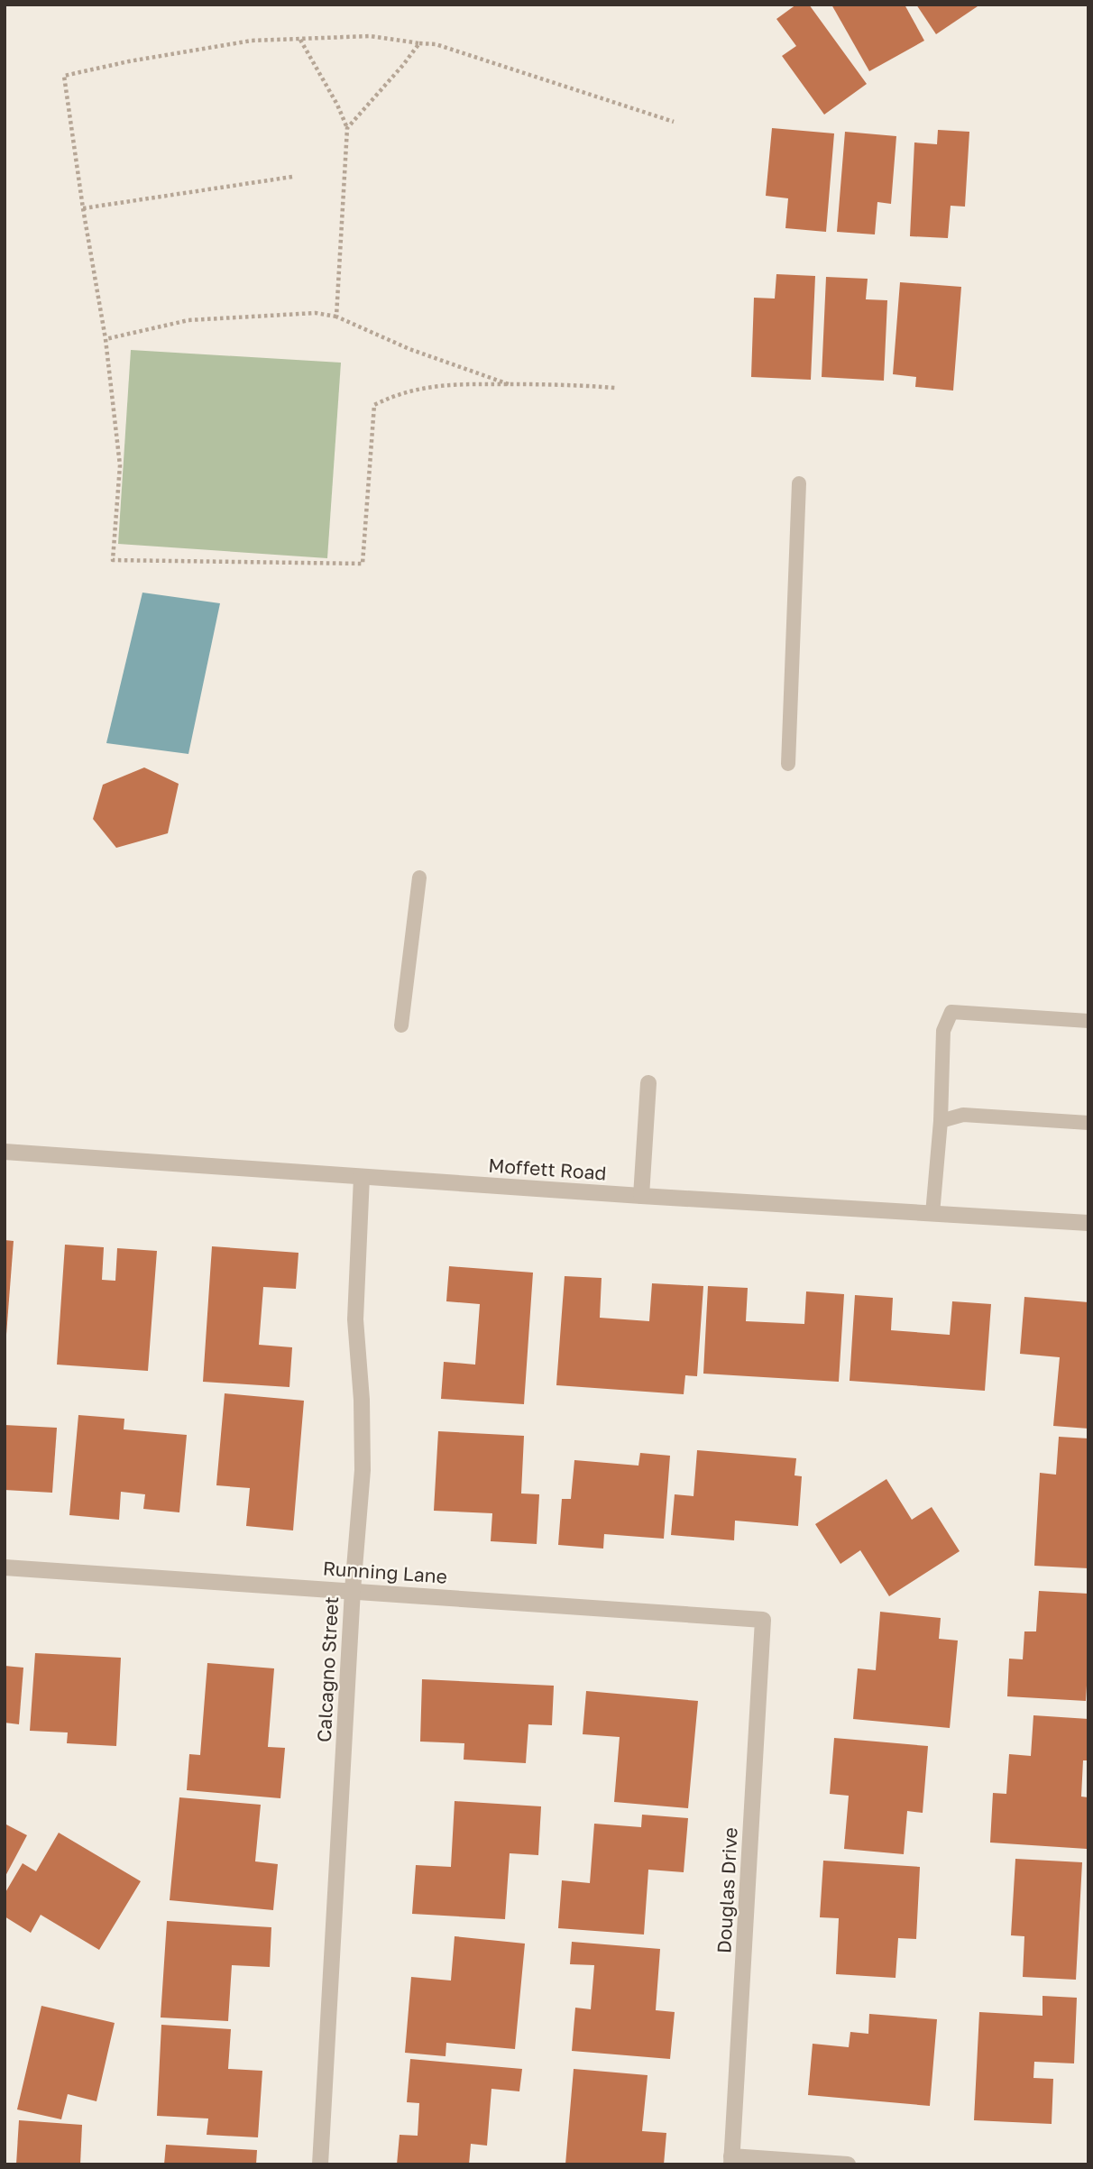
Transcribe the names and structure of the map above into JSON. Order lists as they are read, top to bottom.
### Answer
{
  "streets": {
    "street": [
      "Moffett Road",
      "Running Lane",
      "Calcagno Street",
      "Douglas Drive"
    ]
  },
  "crossings": [
    ["Moffett Road", "Calcagno Street"],
    ["Running Lane", "Calcagno Street"],
    ["Running Lane", "Douglas Drive"]
  ]
}
